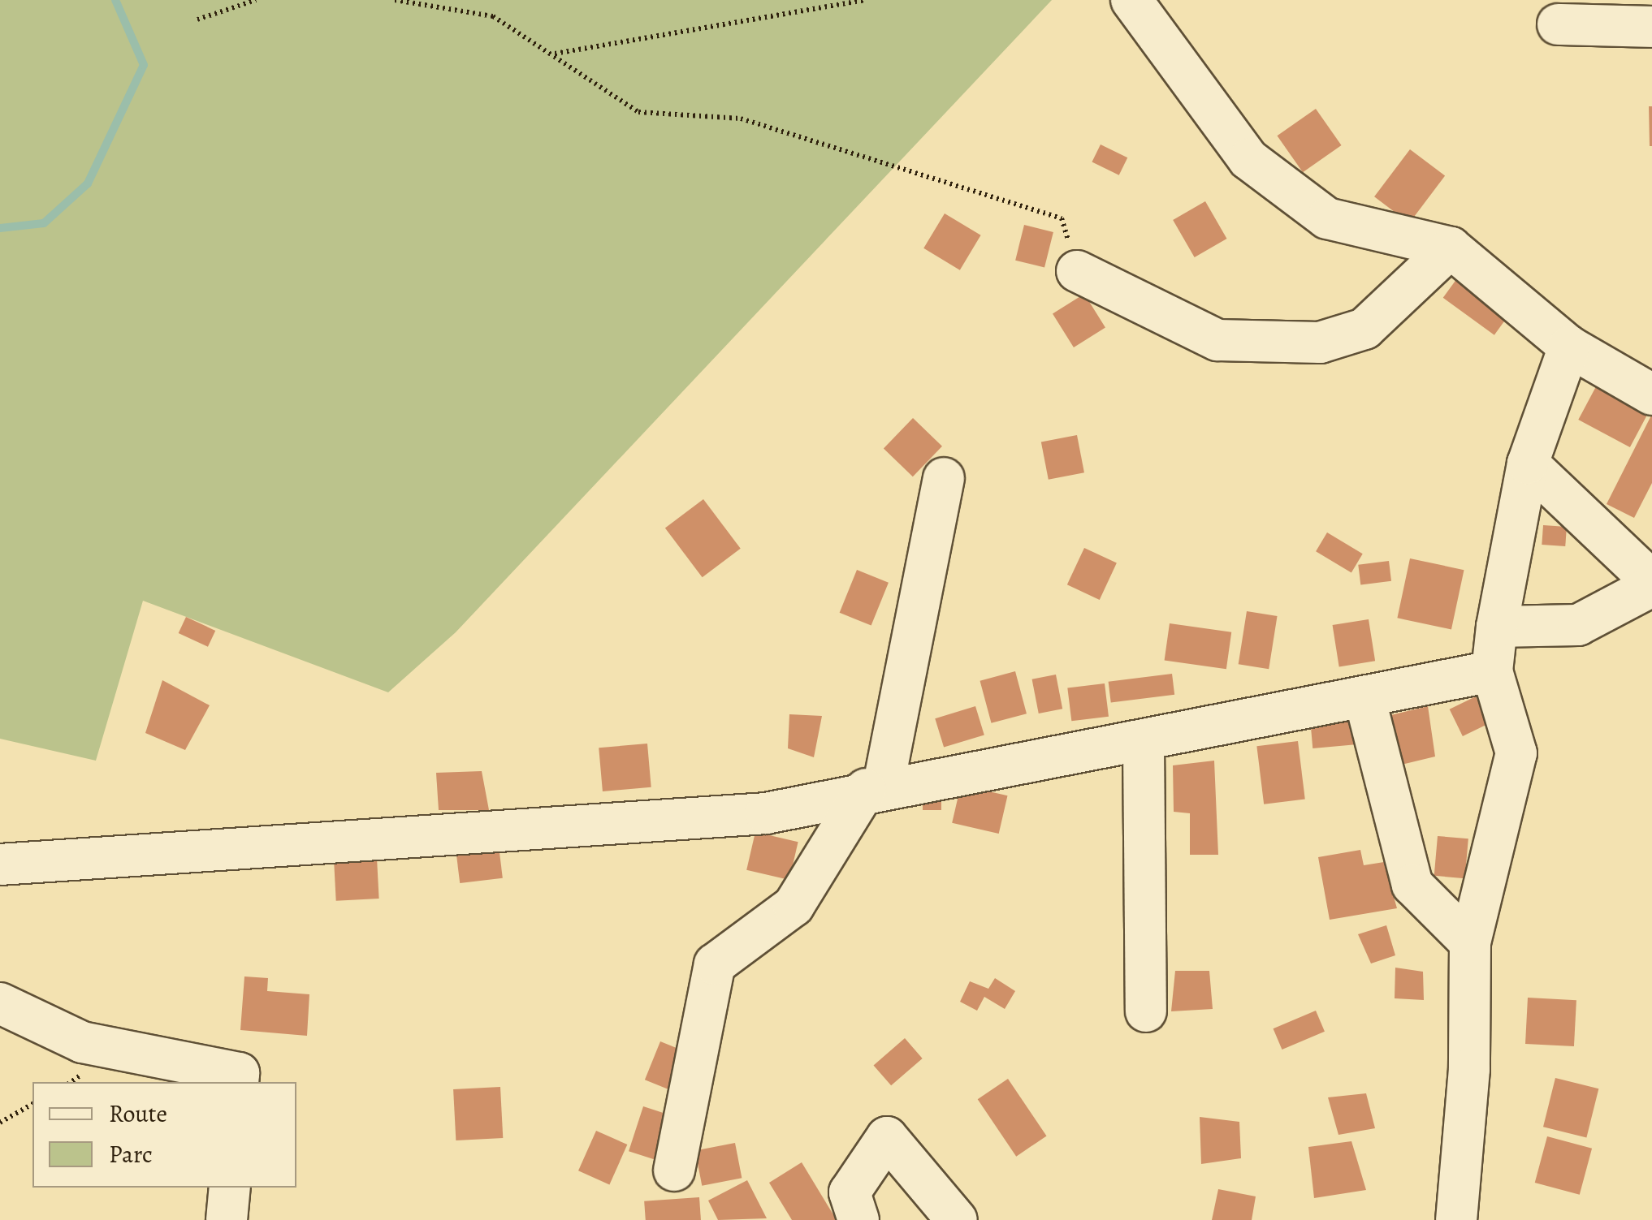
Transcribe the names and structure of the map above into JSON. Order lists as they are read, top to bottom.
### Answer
{
  "legend": ["Route", "Parc"]
}
